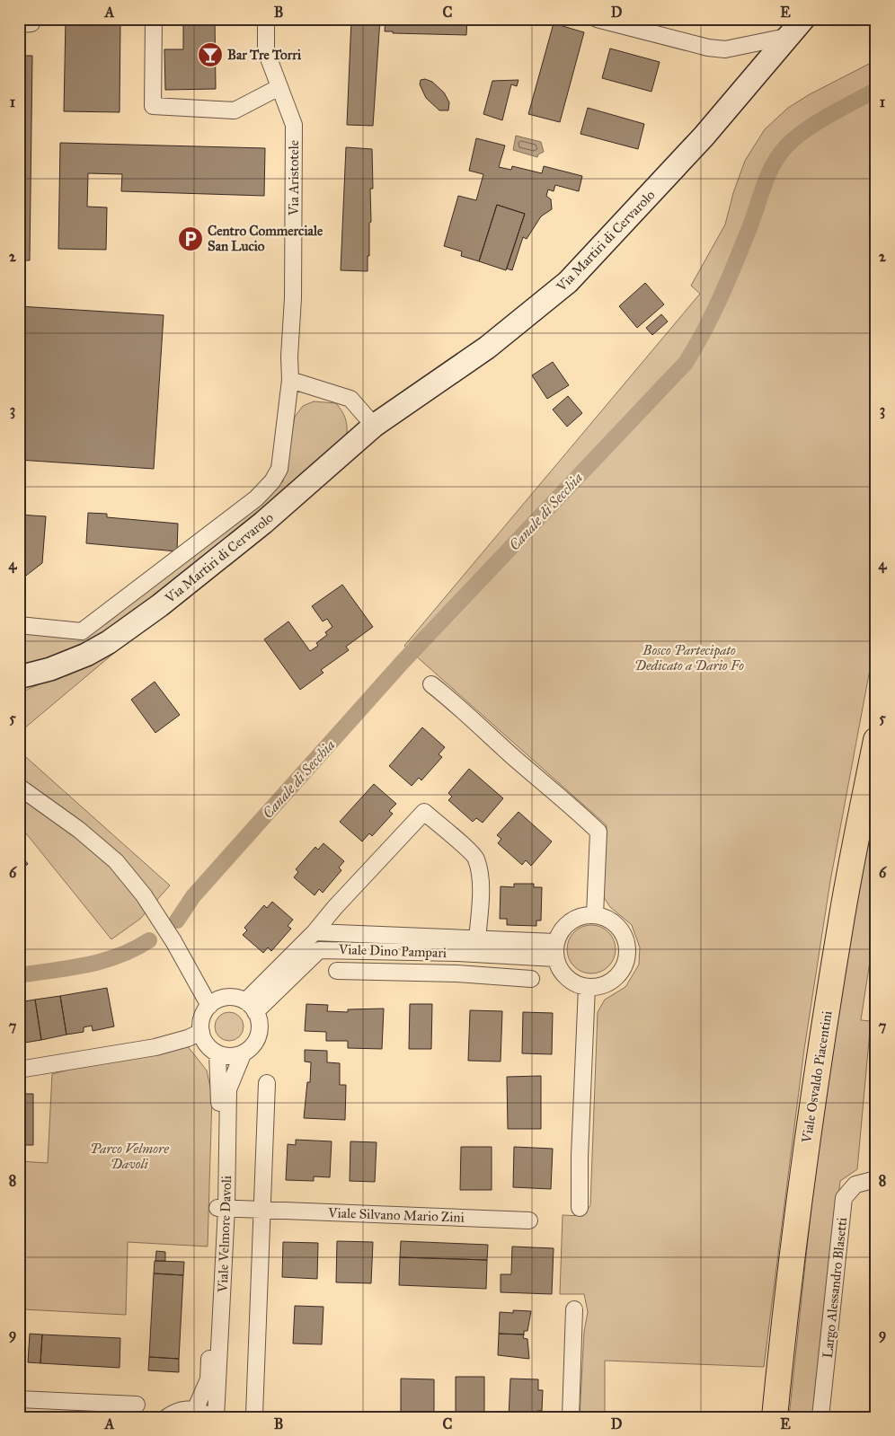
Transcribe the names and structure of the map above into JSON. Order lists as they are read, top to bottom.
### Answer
{
  "streets": {
    "main road": ["Via Martiri di Cervarolo", "Viale Osvaldo Piacentini"],
    "street": [
      "Via Aristotele",
      "Viale Dino Pampari",
      "Viale Silvano Mario Zini",
      "Viale Velmore Davoli",
      "Largo Alessandro Blasetti"
    ]
  },
  "crossings": [
    ["Via Aristotele", "Via Martiri di Cervarolo"],
    ["Viale Dino Pampari", "Viale Velmore Davoli"],
    ["Viale Silvano Mario Zini", "Viale Velmore Davoli"]
  ],
  "water": ["Canale di Secchia"],
  "parks": ["Bosco Partecipato Dedicato a Dario Fo", "Parco Velmore Davoli"],
  "places": {
    "bar": ["Bar Tre Torri"],
    "parking": ["Centro Commerciale San Lucio"]
  },
  "grid": {
    "columns": [
      "A",
      "B",
      "C",
      "D",
      "E"
    ],
    "rows": [
      "1",
      "2",
      "3",
      "4",
      "5",
      "6",
      "7",
      "8",
      "9"
    ]
  }
}
